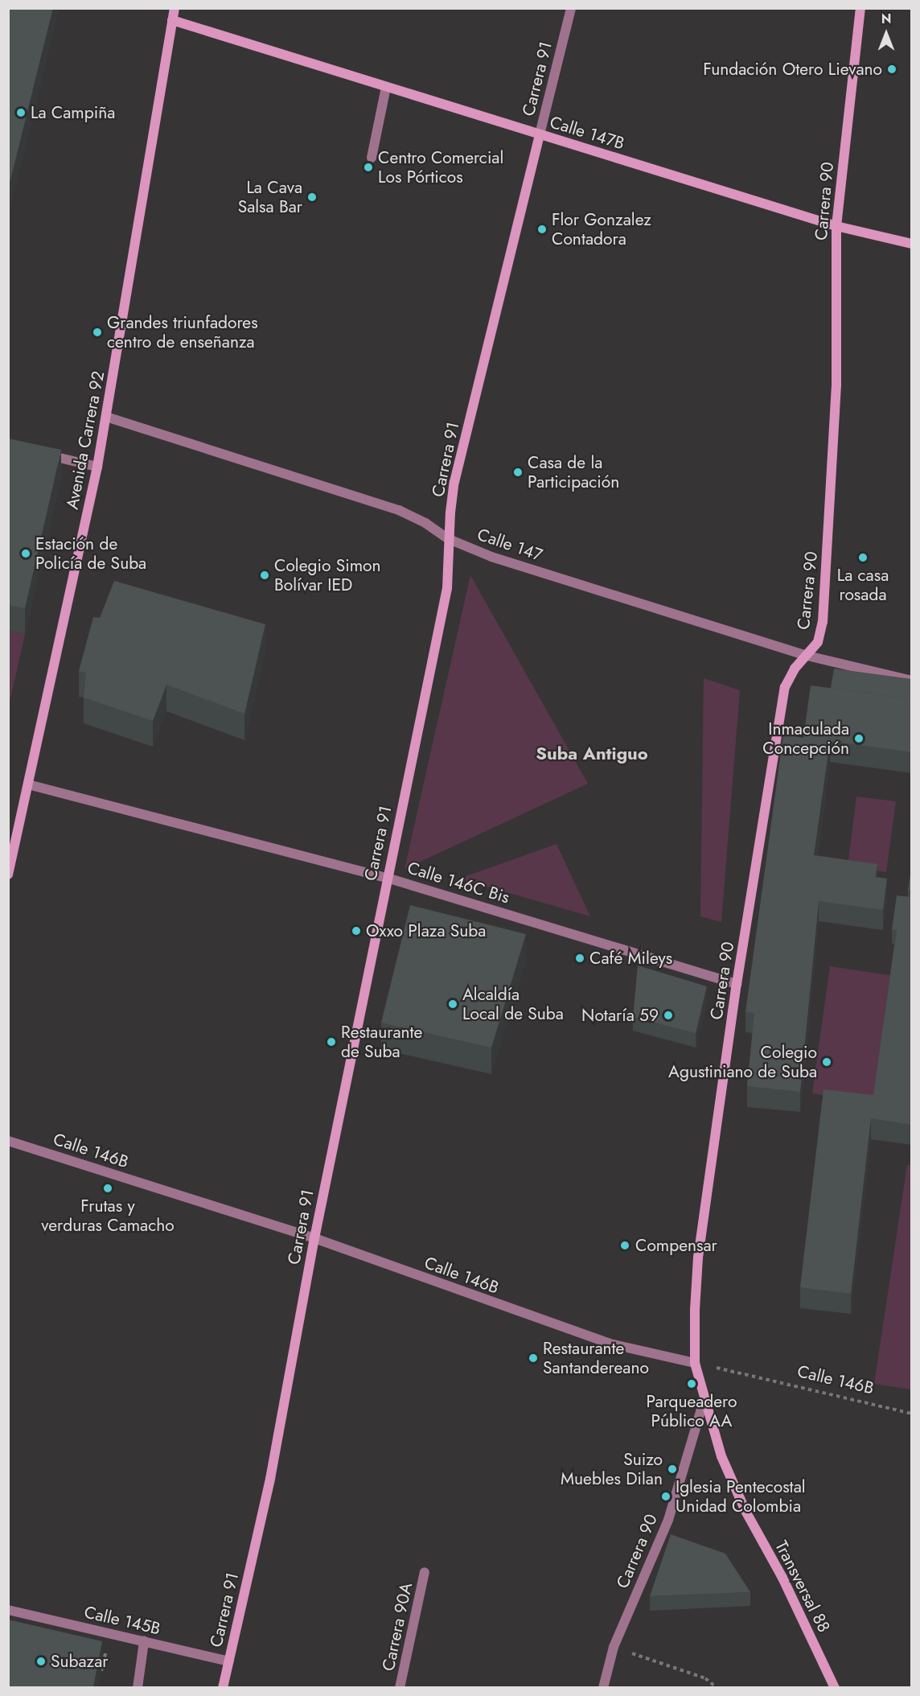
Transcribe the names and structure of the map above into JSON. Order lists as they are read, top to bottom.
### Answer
{
  "streets": {
    "street": [
      "Carrera 91",
      "Calle 147B",
      "Carrera 90",
      "Avenida Carrera 92",
      "Calle 147",
      "Calle 146C Bis",
      "Calle 146B",
      "Transversal 88",
      "Calle 145B",
      "Carrera 90A"
    ]
  },
  "crossings": [
    ["Carrera 91", "Calle 147B"],
    ["Carrera 91", "Calle 147"],
    ["Carrera 91", "Calle 146C Bis"],
    ["Carrera 91", "Calle 146B"],
    ["Carrera 91", "Calle 145B"],
    ["Calle 147B", "Carrera 90"],
    ["Calle 147B", "Avenida Carrera 92"],
    ["Carrera 90", "Calle 147"],
    ["Carrera 90", "Calle 146C Bis"],
    ["Carrera 90", "Calle 146B"],
    ["Carrera 90", "Transversal 88"],
    ["Avenida Carrera 92", "Calle 147"],
    ["Avenida Carrera 92", "Calle 146C Bis"],
    ["Calle 146B", "Transversal 88"]
  ],
  "districts": ["Suba Antiguo"],
  "places": [
    "Fundación Otero Lievano",
    "La Campiña",
    "Centro Comercial Los Pórticos",
    "La Cava Salsa Bar",
    "Flor Gonzalez Contadora",
    "Grandes triunfadores centro de enseñanza",
    "Casa de la Participación",
    "Estación de Policía de Suba",
    "La casa rosada",
    "Colegio Simon Bolívar IED",
    "Inmaculada Concepción",
    "Oxxo Plaza Suba",
    "Café Mileys",
    "Alcaldía Local de Suba",
    "Notaría 59",
    "Restaurante de Suba",
    "Colegio Agustiniano de Suba",
    "Frutas y verduras Camacho",
    "Compensar",
    "Restaurante Santandereano",
    "Parqueadero Público AA",
    "Suizo Muebles Dilan",
    "Iglesia Pentecostal Unidad Colombia",
    "Subazar"
  ],
  "north": "top"
}
